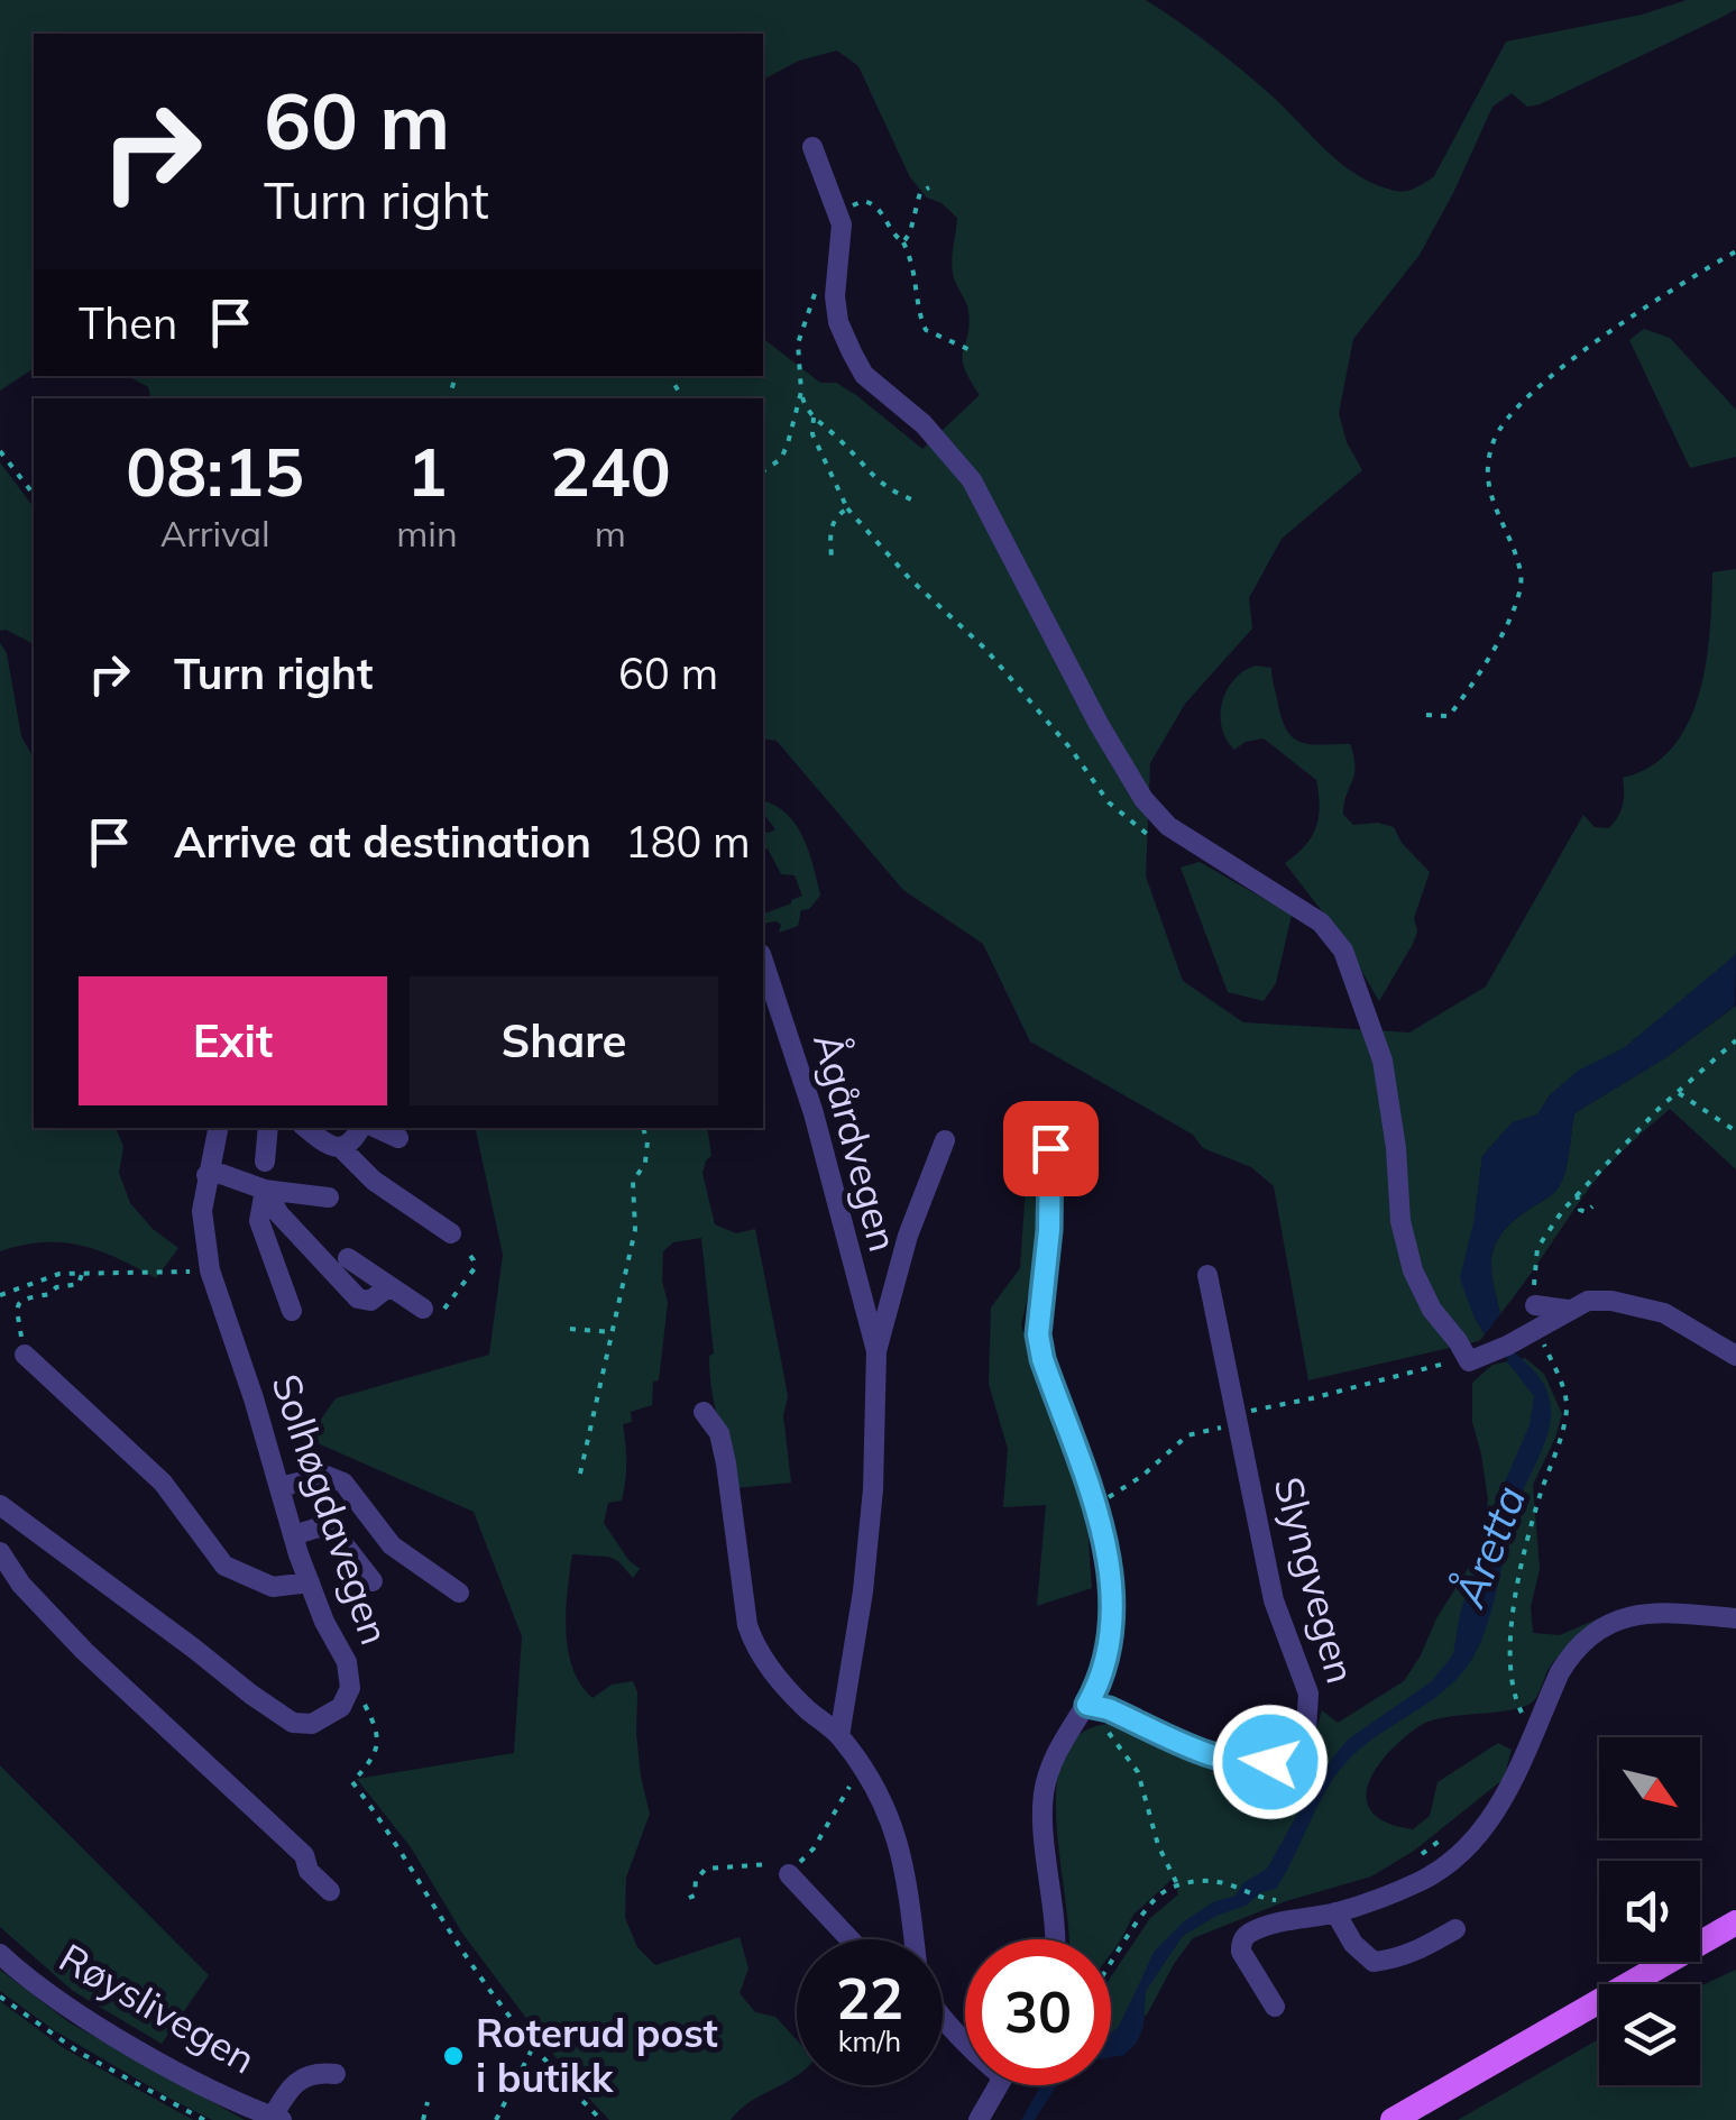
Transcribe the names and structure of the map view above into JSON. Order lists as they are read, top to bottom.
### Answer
{
  "streets": {
    "street": [
      "Ågårdvegen",
      "Solhøgdavegen",
      "Slyngvegen",
      "Røyslivegen"
    ]
  },
  "water": ["Åretta"],
  "places": ["Roterud post i butikk"],
  "north": "bottom right",
  "page": {
    "turn": ["60 m", "Turn right"],
    "then": "Then",
    "eta": [
      "08:15",
      "Arrival",
      "1",
      "min",
      "240",
      "m"
    ],
    "list": [
      {
        "name": "Turn right",
        "value": "60 m"
      },
      {
        "name": "Arrive at destination",
        "value": "180 m"
      }
    ],
    "buttons": ["Exit", "Share"],
    "speed": "22 km/h",
    "limit": "30"
  }
}
